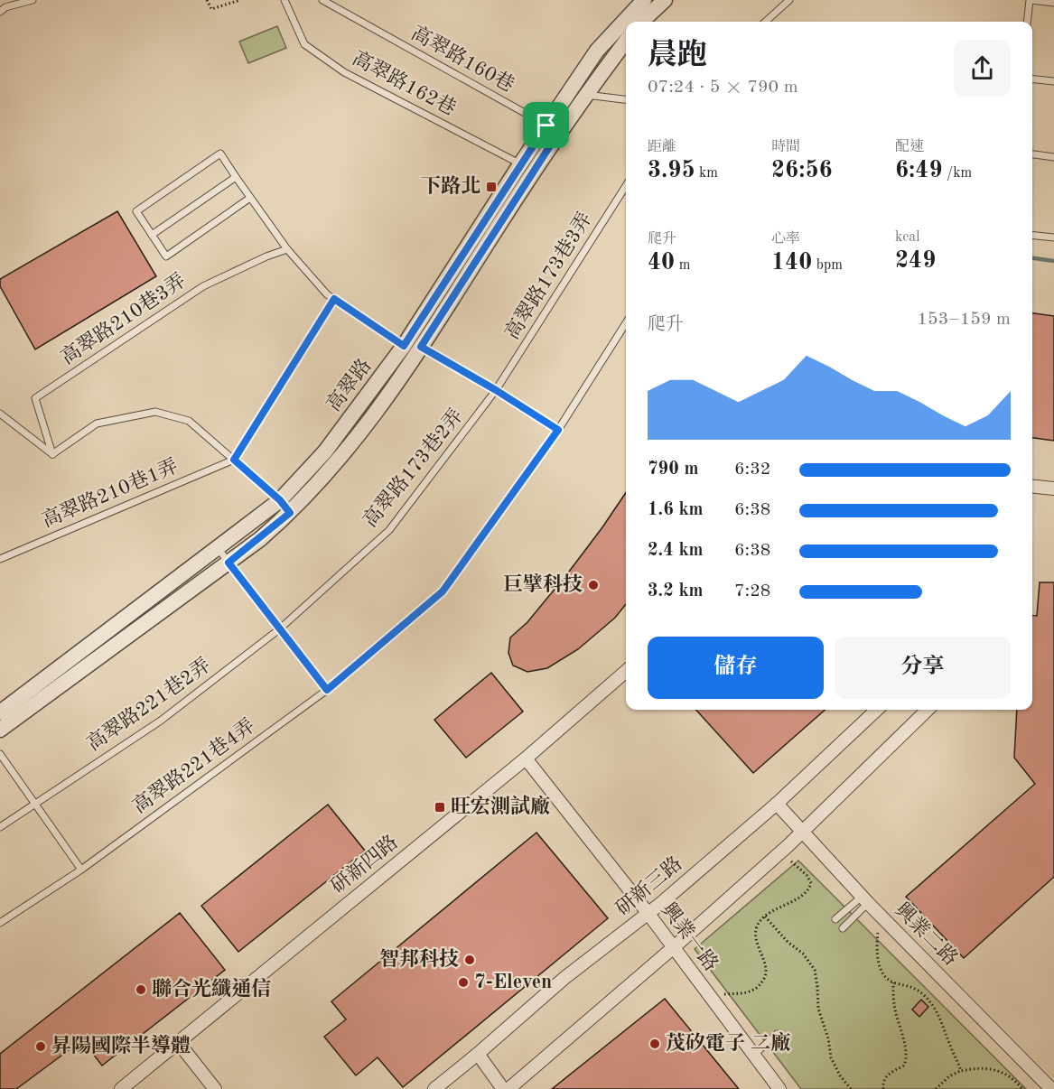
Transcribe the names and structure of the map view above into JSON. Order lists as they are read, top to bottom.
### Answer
{
  "streets": {
    "street": [
      "高翠路",
      "研新四路",
      "研新三路",
      "興業二路",
      "興業一路"
    ],
    "lane": [
      "高翠路160巷",
      "高翠路162巷",
      "高翠路173巷3弄",
      "高翠路210巷3弄",
      "高翠路173巷2弄",
      "高翠路210巷1弄",
      "高翠路221巷2弄",
      "高翠路221巷4弄"
    ]
  },
  "crossings": [
    ["高翠路160巷", "高翠路"],
    ["高翠路162巷", "高翠路"],
    ["高翠路173巷3弄", "高翠路173巷2弄"],
    ["高翠路173巷2弄", "高翠路221巷2弄"],
    ["研新四路", "興業一路"],
    ["研新三路", "興業二路"],
    ["研新三路", "興業一路"]
  ],
  "places": {
    "transit": ["下路北", "旺宏測試廠"],
    "other": [
      "巨擘科技",
      "智邦科技",
      "7-Eleven",
      "聯合光纖通信",
      "茂矽電子 二廠",
      "昇陽國際半導體"
    ]
  },
  "page": {
    "heading": ["晨跑", "07:24 · 5 × 790 m"],
    "stats": [
      ["距離", "3.95 km"],
      ["時間", "26:56"],
      ["配速", "6:49 /km"],
      ["爬升", "40 m"],
      ["心率", "140 bpm"],
      ["kcal", "249"]
    ],
    "chart": ["爬升", "153–159 m"],
    "list": [
      {
        "name": "790 m",
        "note": "6:32"
      },
      {
        "name": "1.6 km",
        "note": "6:38"
      },
      {
        "name": "2.4 km",
        "note": "6:38"
      },
      {
        "name": "3.2 km",
        "note": "7:28"
      }
    ],
    "buttons": ["儲存", "分享"]
  }
}
